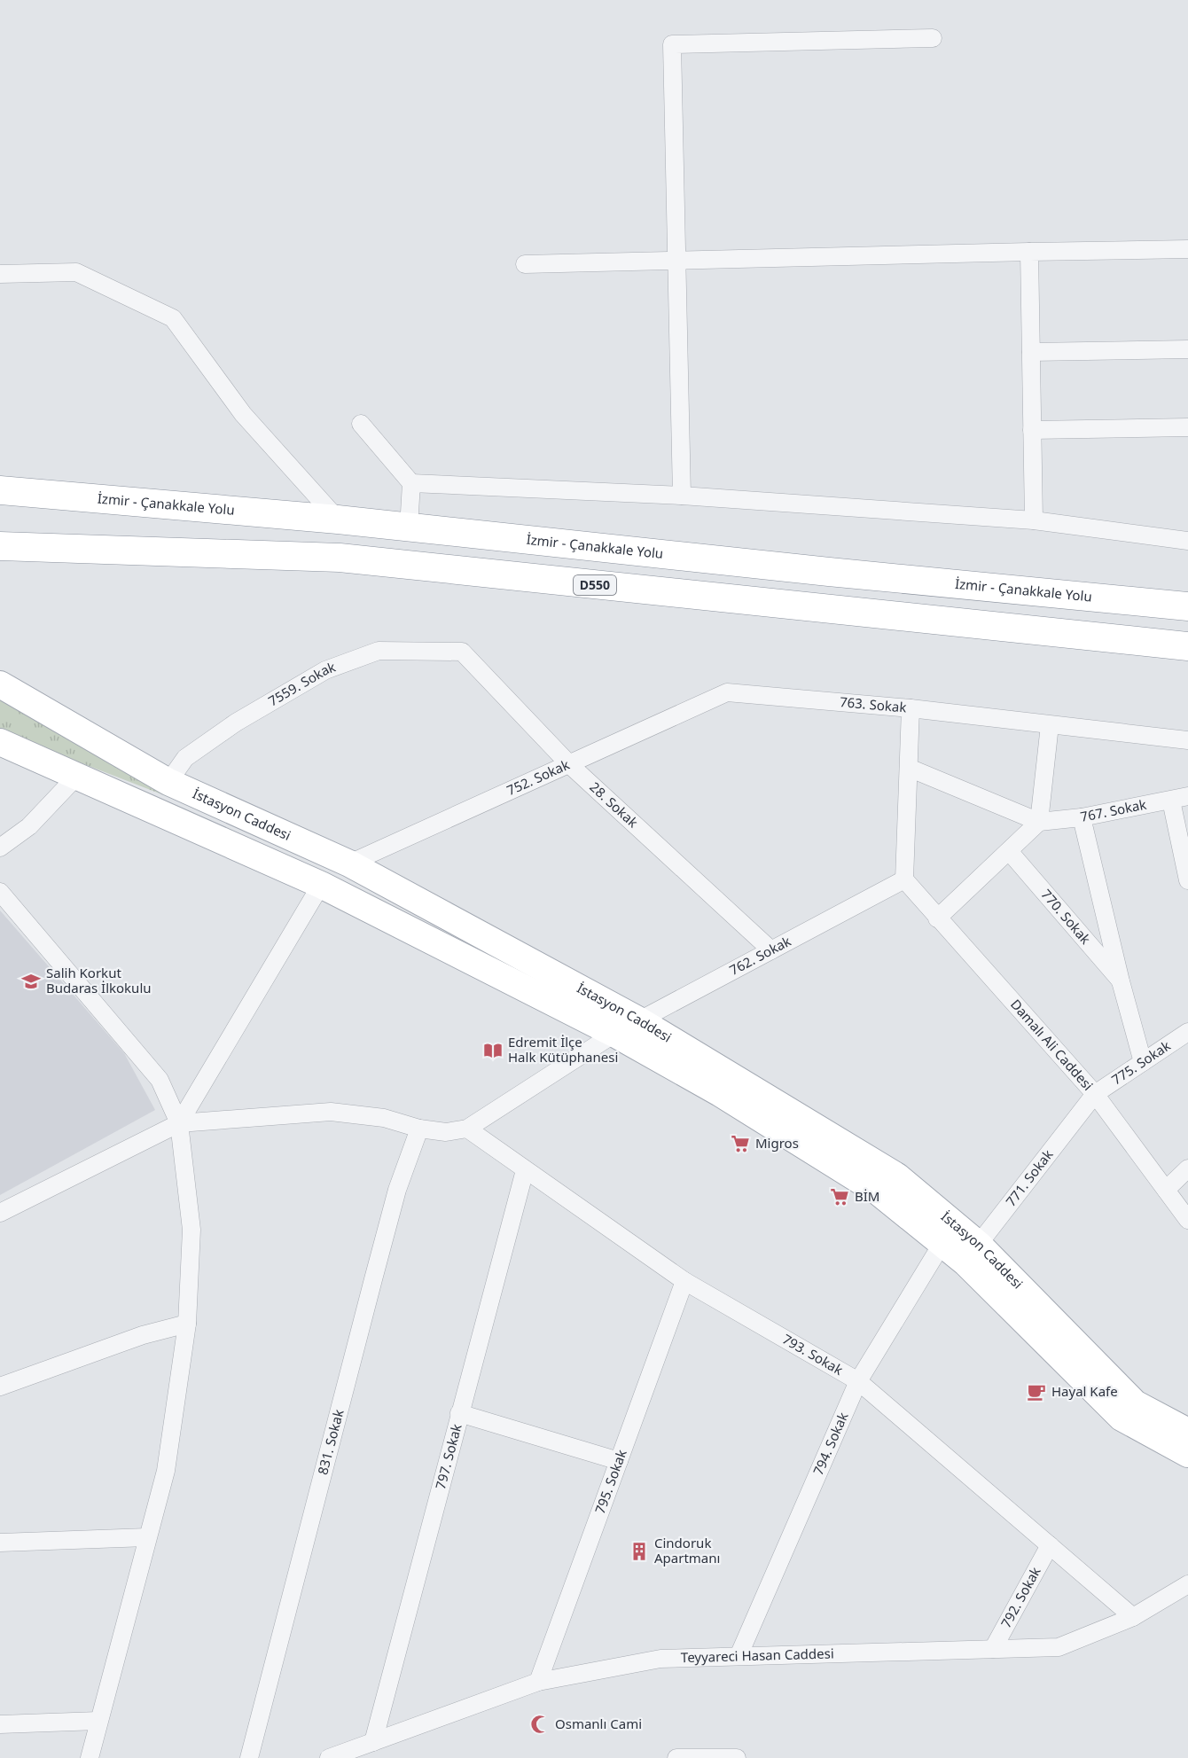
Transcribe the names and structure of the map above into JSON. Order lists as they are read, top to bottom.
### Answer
{
  "streets": {
    "highway": ["İzmir - Çanakkale Yolu", "D550"],
    "main road": ["İstasyon Caddesi"],
    "street": [
      "7559. Sokak",
      "763. Sokak",
      "752. Sokak",
      "28. Sokak",
      "767. Sokak",
      "770. Sokak",
      "762. Sokak",
      "Damalı Ali Caddesi",
      "775. Sokak",
      "771. Sokak",
      "793. Sokak",
      "831. Sokak",
      "794. Sokak",
      "797. Sokak",
      "795. Sokak",
      "792. Sokak",
      "Teyyareci Hasan Caddesi"
    ]
  },
  "crossings": [
    ["7559. Sokak", "28. Sokak"],
    ["7559. Sokak", "İstasyon Caddesi"],
    ["763. Sokak", "752. Sokak"],
    ["763. Sokak", "767. Sokak"],
    ["763. Sokak", "762. Sokak"],
    ["763. Sokak", "Damalı Ali Caddesi"],
    ["752. Sokak", "28. Sokak"],
    ["752. Sokak", "İstasyon Caddesi"],
    ["28. Sokak", "762. Sokak"],
    ["767. Sokak", "770. Sokak"],
    ["İstasyon Caddesi", "762. Sokak"],
    ["İstasyon Caddesi", "771. Sokak"],
    ["İstasyon Caddesi", "794. Sokak"],
    ["770. Sokak", "775. Sokak"],
    ["762. Sokak", "Damalı Ali Caddesi"],
    ["762. Sokak", "793. Sokak"],
    ["Damalı Ali Caddesi", "775. Sokak"],
    ["Damalı Ali Caddesi", "771. Sokak"],
    ["775. Sokak", "771. Sokak"],
    ["793. Sokak", "794. Sokak"],
    ["793. Sokak", "797. Sokak"],
    ["793. Sokak", "795. Sokak"],
    ["793. Sokak", "792. Sokak"],
    ["793. Sokak", "Teyyareci Hasan Caddesi"],
    ["794. Sokak", "Teyyareci Hasan Caddesi"],
    ["797. Sokak", "Teyyareci Hasan Caddesi"],
    ["795. Sokak", "Teyyareci Hasan Caddesi"],
    ["792. Sokak", "Teyyareci Hasan Caddesi"]
  ],
  "places": {
    "school or university": ["Salih Korkut Budaras İlkokulu"],
    "library": ["Edremit İlçe Halk Kütüphanesi"],
    "supermarket": ["Migros", "BİM"],
    "cafe": ["Hayal Kafe"],
    "building": ["Cindoruk Apartmanı"],
    "mosque": ["Osmanlı Cami"]
  }
}
